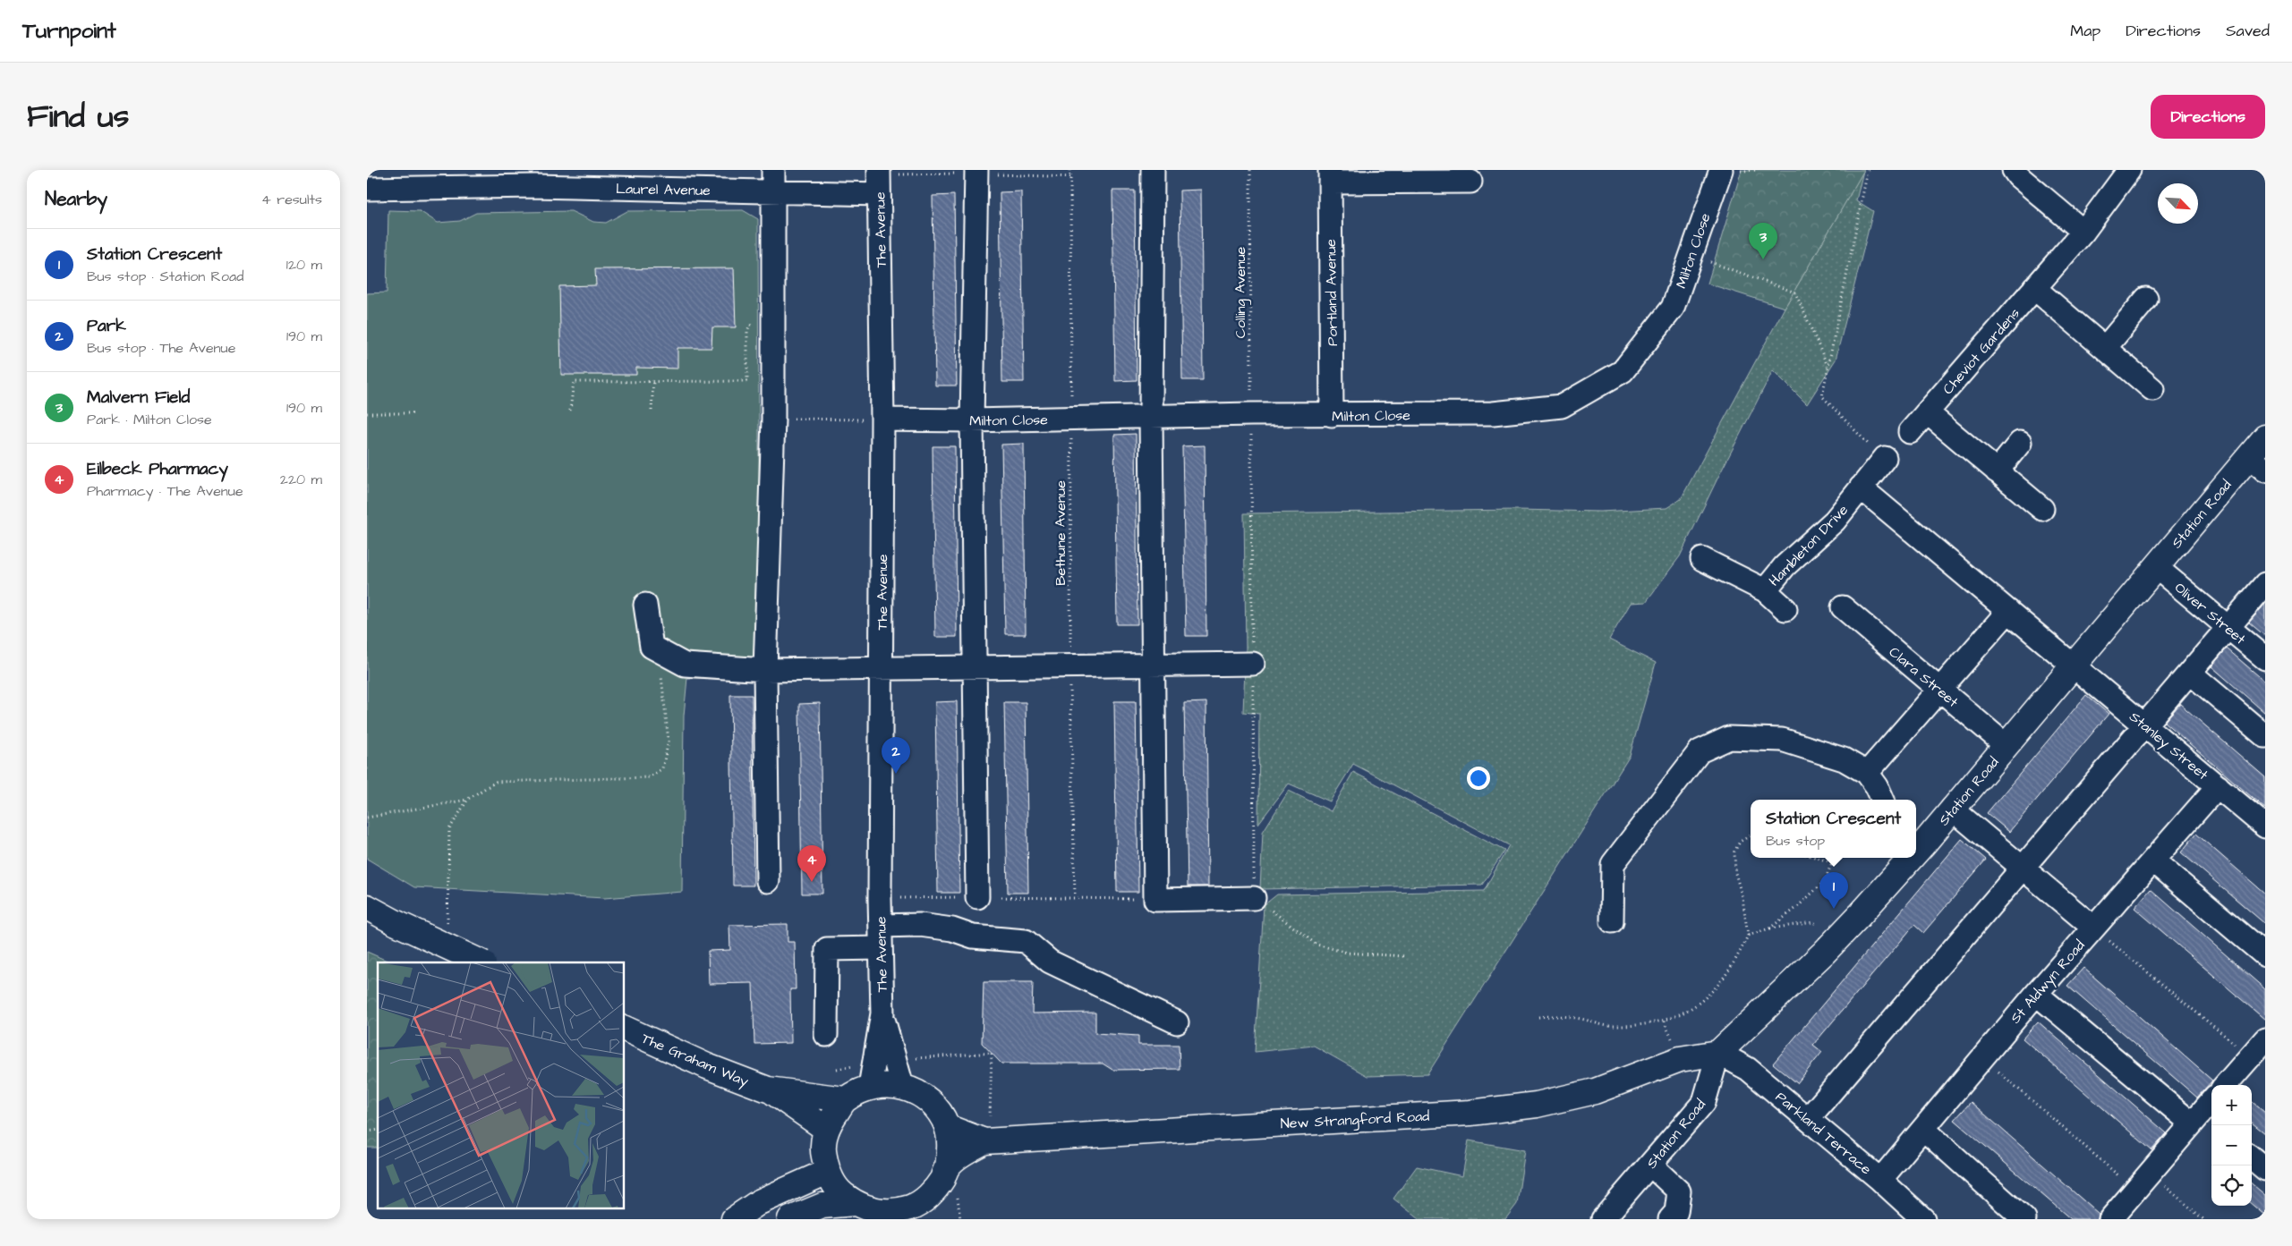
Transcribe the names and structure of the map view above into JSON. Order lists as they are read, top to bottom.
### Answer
{
  "streets": {
    "main road": ["Station Road", "The Graham Way", "New Strangford Road"],
    "street": [
      "Laurel Avenue",
      "The Avenue",
      "Milton Close",
      "Portland Avenue",
      "Cheviot Gardens",
      "Hambleton Drive",
      "Oliver Street",
      "Clara Street",
      "Stanley Street",
      "St Aldwyn Road",
      "Parkland Terrace"
    ],
    "path": ["Colling Avenue", "Bethune Avenue"]
  },
  "crossings": [
    ["Laurel Avenue", "The Avenue"],
    ["The Avenue", "Milton Close"],
    ["The Avenue", "The Graham Way"],
    ["The Avenue", "New Strangford Road"],
    ["Milton Close", "Colling Avenue"],
    ["Milton Close", "Portland Avenue"],
    ["Milton Close", "Bethune Avenue"],
    ["Station Road", "Oliver Street"],
    ["Station Road", "Clara Street"],
    ["Station Road", "Stanley Street"],
    ["Station Road", "New Strangford Road"],
    ["Station Road", "Parkland Terrace"],
    ["Hambleton Drive", "Stanley Street"],
    ["Stanley Street", "St Aldwyn Road"],
    ["St Aldwyn Road", "Parkland Terrace"],
    ["The Graham Way", "New Strangford Road"],
    ["New Strangford Road", "Parkland Terrace"]
  ],
  "north": "bottom right",
  "page": {
    "header": "Turnpoint",
    "nav": ["Map", "Directions", "Saved"],
    "title": "Find us",
    "buttons": "Directions",
    "heading": ["Nearby", "4 results"],
    "pins": [
      "3",
      "2",
      "4",
      "1"
    ],
    "list": [
      {
        "mark": "1",
        "name": "Station Crescent",
        "note": "Bus stop · Station Road",
        "value": "120 m"
      },
      {
        "mark": "2",
        "name": "Park",
        "note": "Bus stop · The Avenue",
        "value": "190 m"
      },
      {
        "mark": "3",
        "name": "Malvern Field",
        "note": "Park · Milton Close",
        "value": "190 m"
      },
      {
        "mark": "4",
        "name": "Eilbeck Pharmacy",
        "note": "Pharmacy · The Avenue",
        "value": "220 m"
      }
    ],
    "popup": ["Station Crescent", "Bus stop"],
    "map_buttons": ["+", "−"]
  }
}
